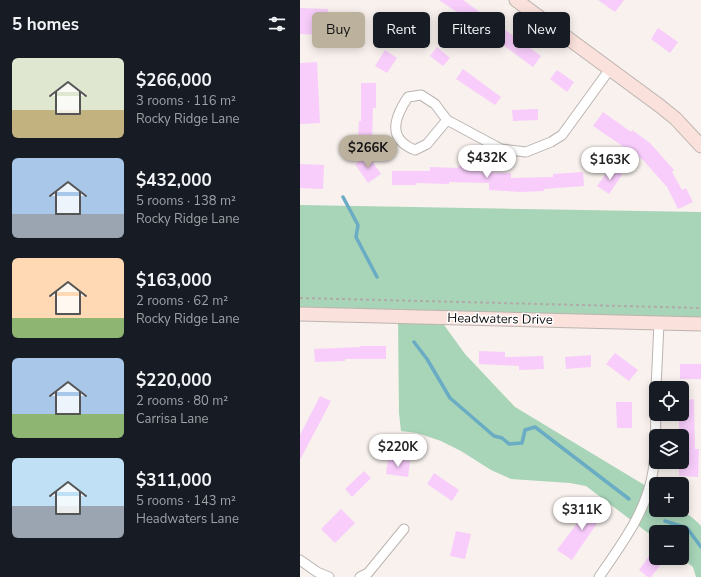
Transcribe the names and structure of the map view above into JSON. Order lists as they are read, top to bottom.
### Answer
{
  "streets": {
    "street": ["Headwaters Drive"]
  },
  "page": {
    "heading": "5 homes",
    "chip": [
      "Buy",
      "Rent",
      "Filters",
      "New"
    ],
    "list": [
      {
        "name": "$266,000",
        "note": "3 rooms · 116 m² · Rocky Ridge Lane"
      },
      {
        "name": "$432,000",
        "note": "5 rooms · 138 m² · Rocky Ridge Lane"
      },
      {
        "name": "$163,000",
        "note": "2 rooms · 62 m² · Rocky Ridge Lane"
      },
      {
        "name": "$220,000",
        "note": "2 rooms · 80 m² · Carrisa Lane"
      },
      {
        "name": "$311,000",
        "note": "5 rooms · 143 m² · Headwaters Lane"
      }
    ],
    "price": [
      "$266K",
      "$432K",
      "$163K",
      "$220K",
      "$311K"
    ],
    "map_buttons": ["+", "−"]
  }
}
